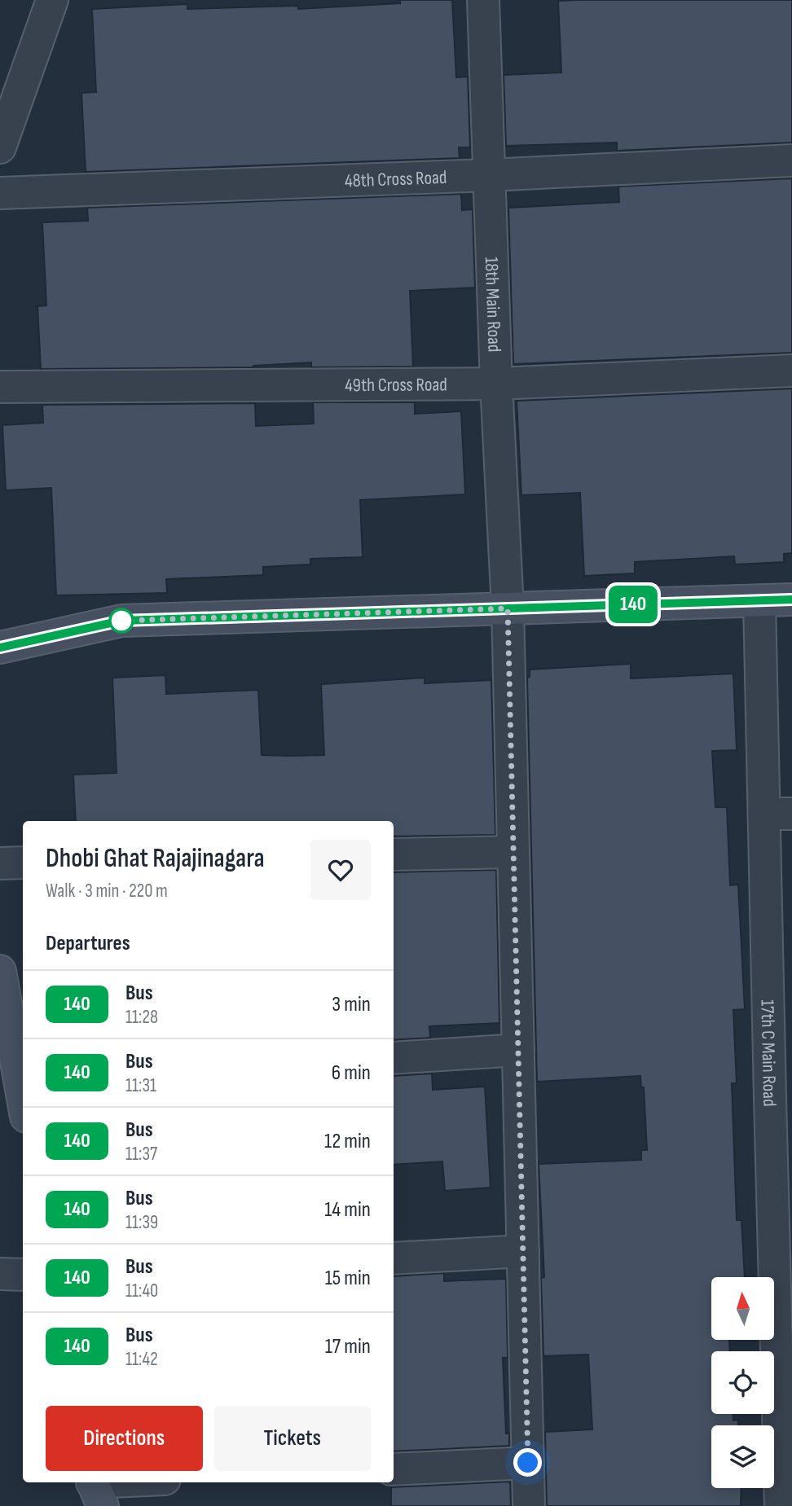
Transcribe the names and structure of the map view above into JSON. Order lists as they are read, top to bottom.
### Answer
{
  "streets": {
    "street": [
      "48th Cross Road",
      "18th Main Road",
      "49th Cross Road",
      "17th C Main Road"
    ]
  },
  "crossings": [
    ["48th Cross Road", "18th Main Road"],
    ["18th Main Road", "49th Cross Road"]
  ],
  "lines": ["bus line 140"],
  "north": "top",
  "page": {
    "on_map": "140",
    "heading": [
      ["Dhobi Ghat Rajajinagara", "Walk · 3 min · 220 m"],
      "Departures"
    ],
    "list": [
      {
        "mark": "140",
        "name": "Bus",
        "note": "11:28",
        "value": "3 min"
      },
      {
        "mark": "140",
        "name": "Bus",
        "note": "11:31",
        "value": "6 min"
      },
      {
        "mark": "140",
        "name": "Bus",
        "note": "11:37",
        "value": "12 min"
      },
      {
        "mark": "140",
        "name": "Bus",
        "note": "11:39",
        "value": "14 min"
      },
      {
        "mark": "140",
        "name": "Bus",
        "note": "11:40",
        "value": "15 min"
      },
      {
        "mark": "140",
        "name": "Bus",
        "note": "11:42",
        "value": "17 min"
      }
    ],
    "buttons": ["Directions", "Tickets"]
  }
}
